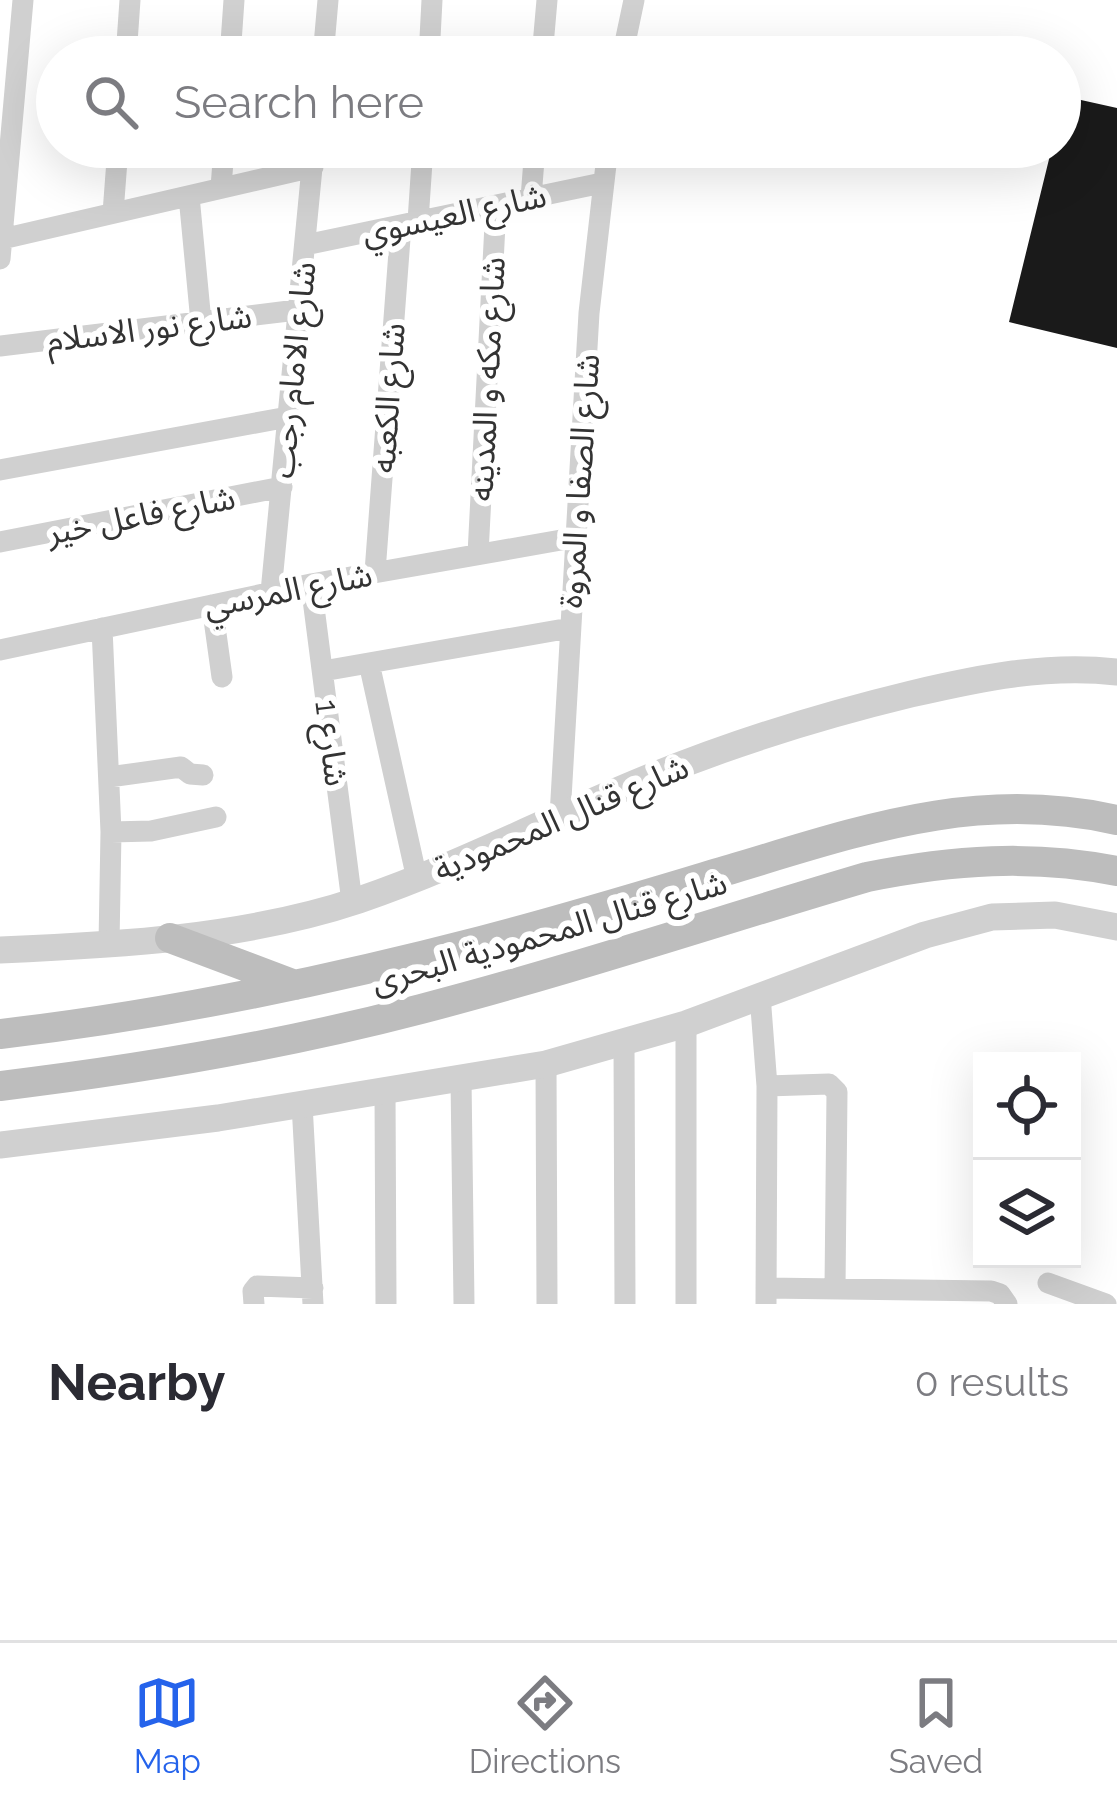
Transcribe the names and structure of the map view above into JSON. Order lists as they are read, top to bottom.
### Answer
{
  "streets": {
    "main road": ["شارع قنال المحمودية البحرى"],
    "street": [
      "شارع العيسوي",
      "شارع نور الاسلام",
      "شارع الامام رجب",
      "شارع مكه و المدينه",
      "شارع الكعبه",
      "شارع الصفا و المروة",
      "شارع فاعل خير",
      "شارع المرسي",
      "شارع 1",
      "شارع قنال المحمودية"
    ]
  },
  "crossings": [
    ["شارع العيسوي", "شارع الامام رجب"],
    ["شارع العيسوي", "شارع مكه و المدينه"],
    ["شارع العيسوي", "شارع الكعبه"],
    ["شارع العيسوي", "شارع الصفا و المروة"],
    ["شارع نور الاسلام", "شارع الامام رجب"],
    ["شارع الامام رجب", "شارع فاعل خير"],
    ["شارع الامام رجب", "شارع المرسي"],
    ["شارع مكه و المدينه", "شارع المرسي"],
    ["شارع الكعبه", "شارع المرسي"],
    ["شارع الصفا و المروة", "شارع المرسي"],
    ["شارع الصفا و المروة", "شارع قنال المحمودية"],
    ["شارع المرسي", "شارع 1"],
    ["شارع 1", "شارع قنال المحمودية"]
  ],
  "page": {
    "search": "Search here",
    "heading": ["Nearby", "0 results"],
    "nav": ["Map", "Directions", "Saved"]
  }
}
